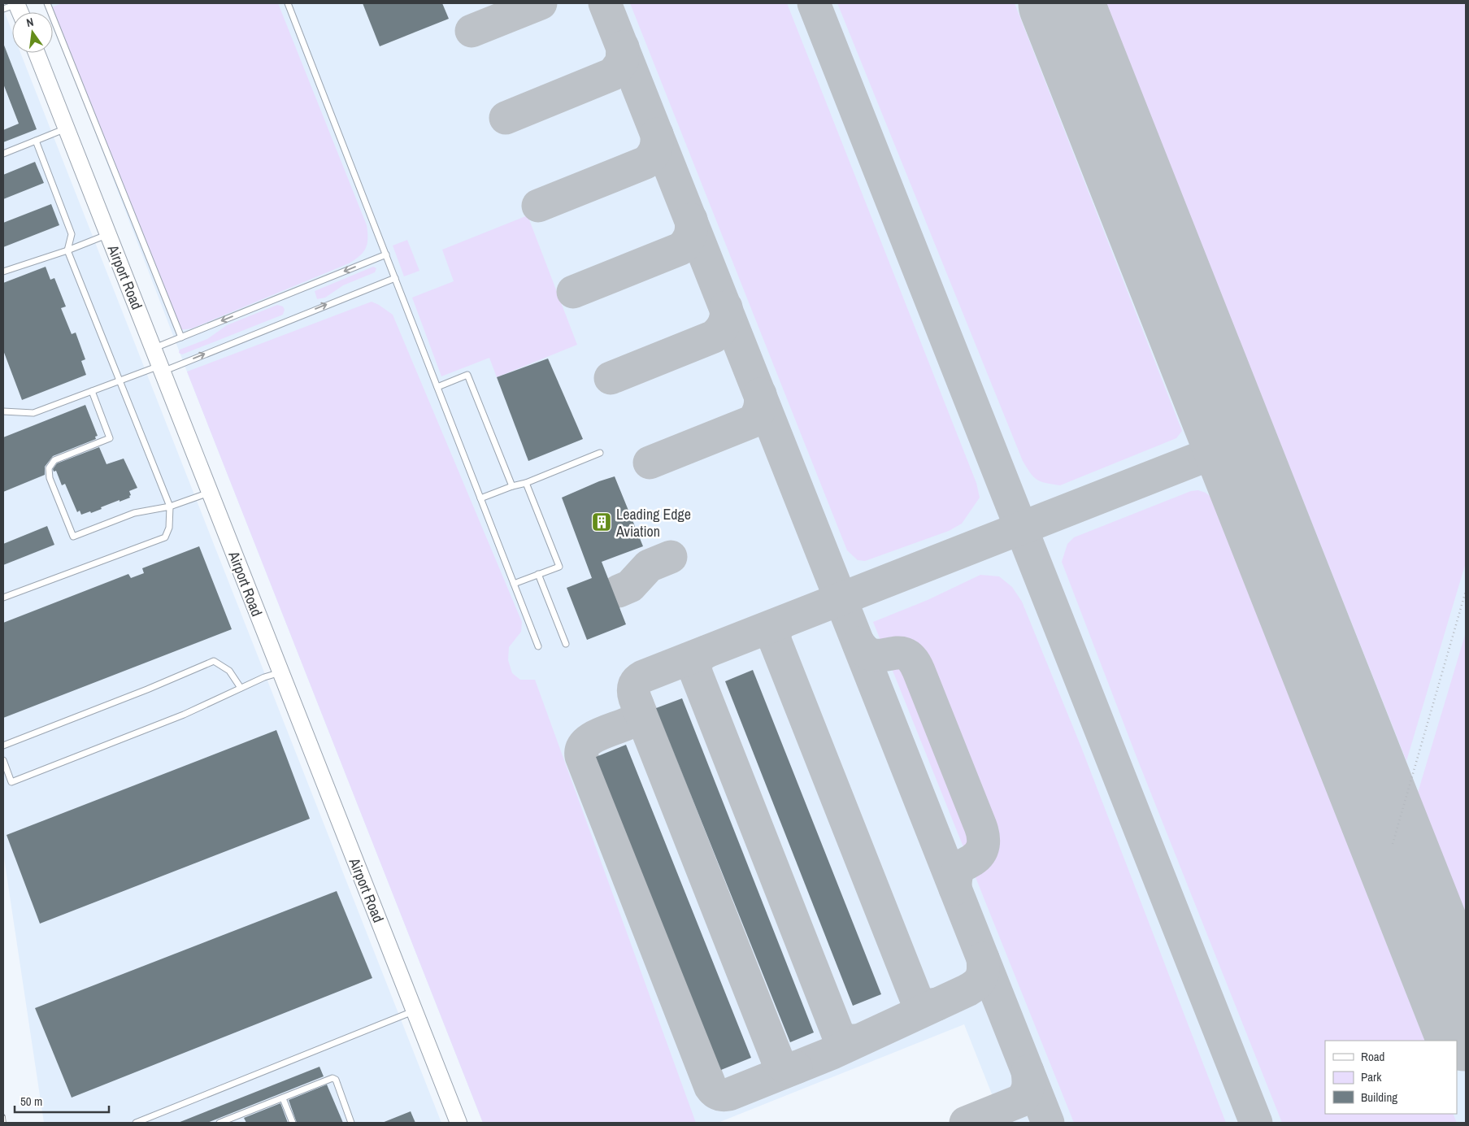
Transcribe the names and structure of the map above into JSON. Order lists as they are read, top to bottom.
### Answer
{
  "streets": {
    "street": ["Airport Road"]
  },
  "places": {
    "building": ["Leading Edge Aviation"]
  },
  "legend": ["Road", "Park", "Building"],
  "scale_bar": "50 m",
  "north": "top"
}
